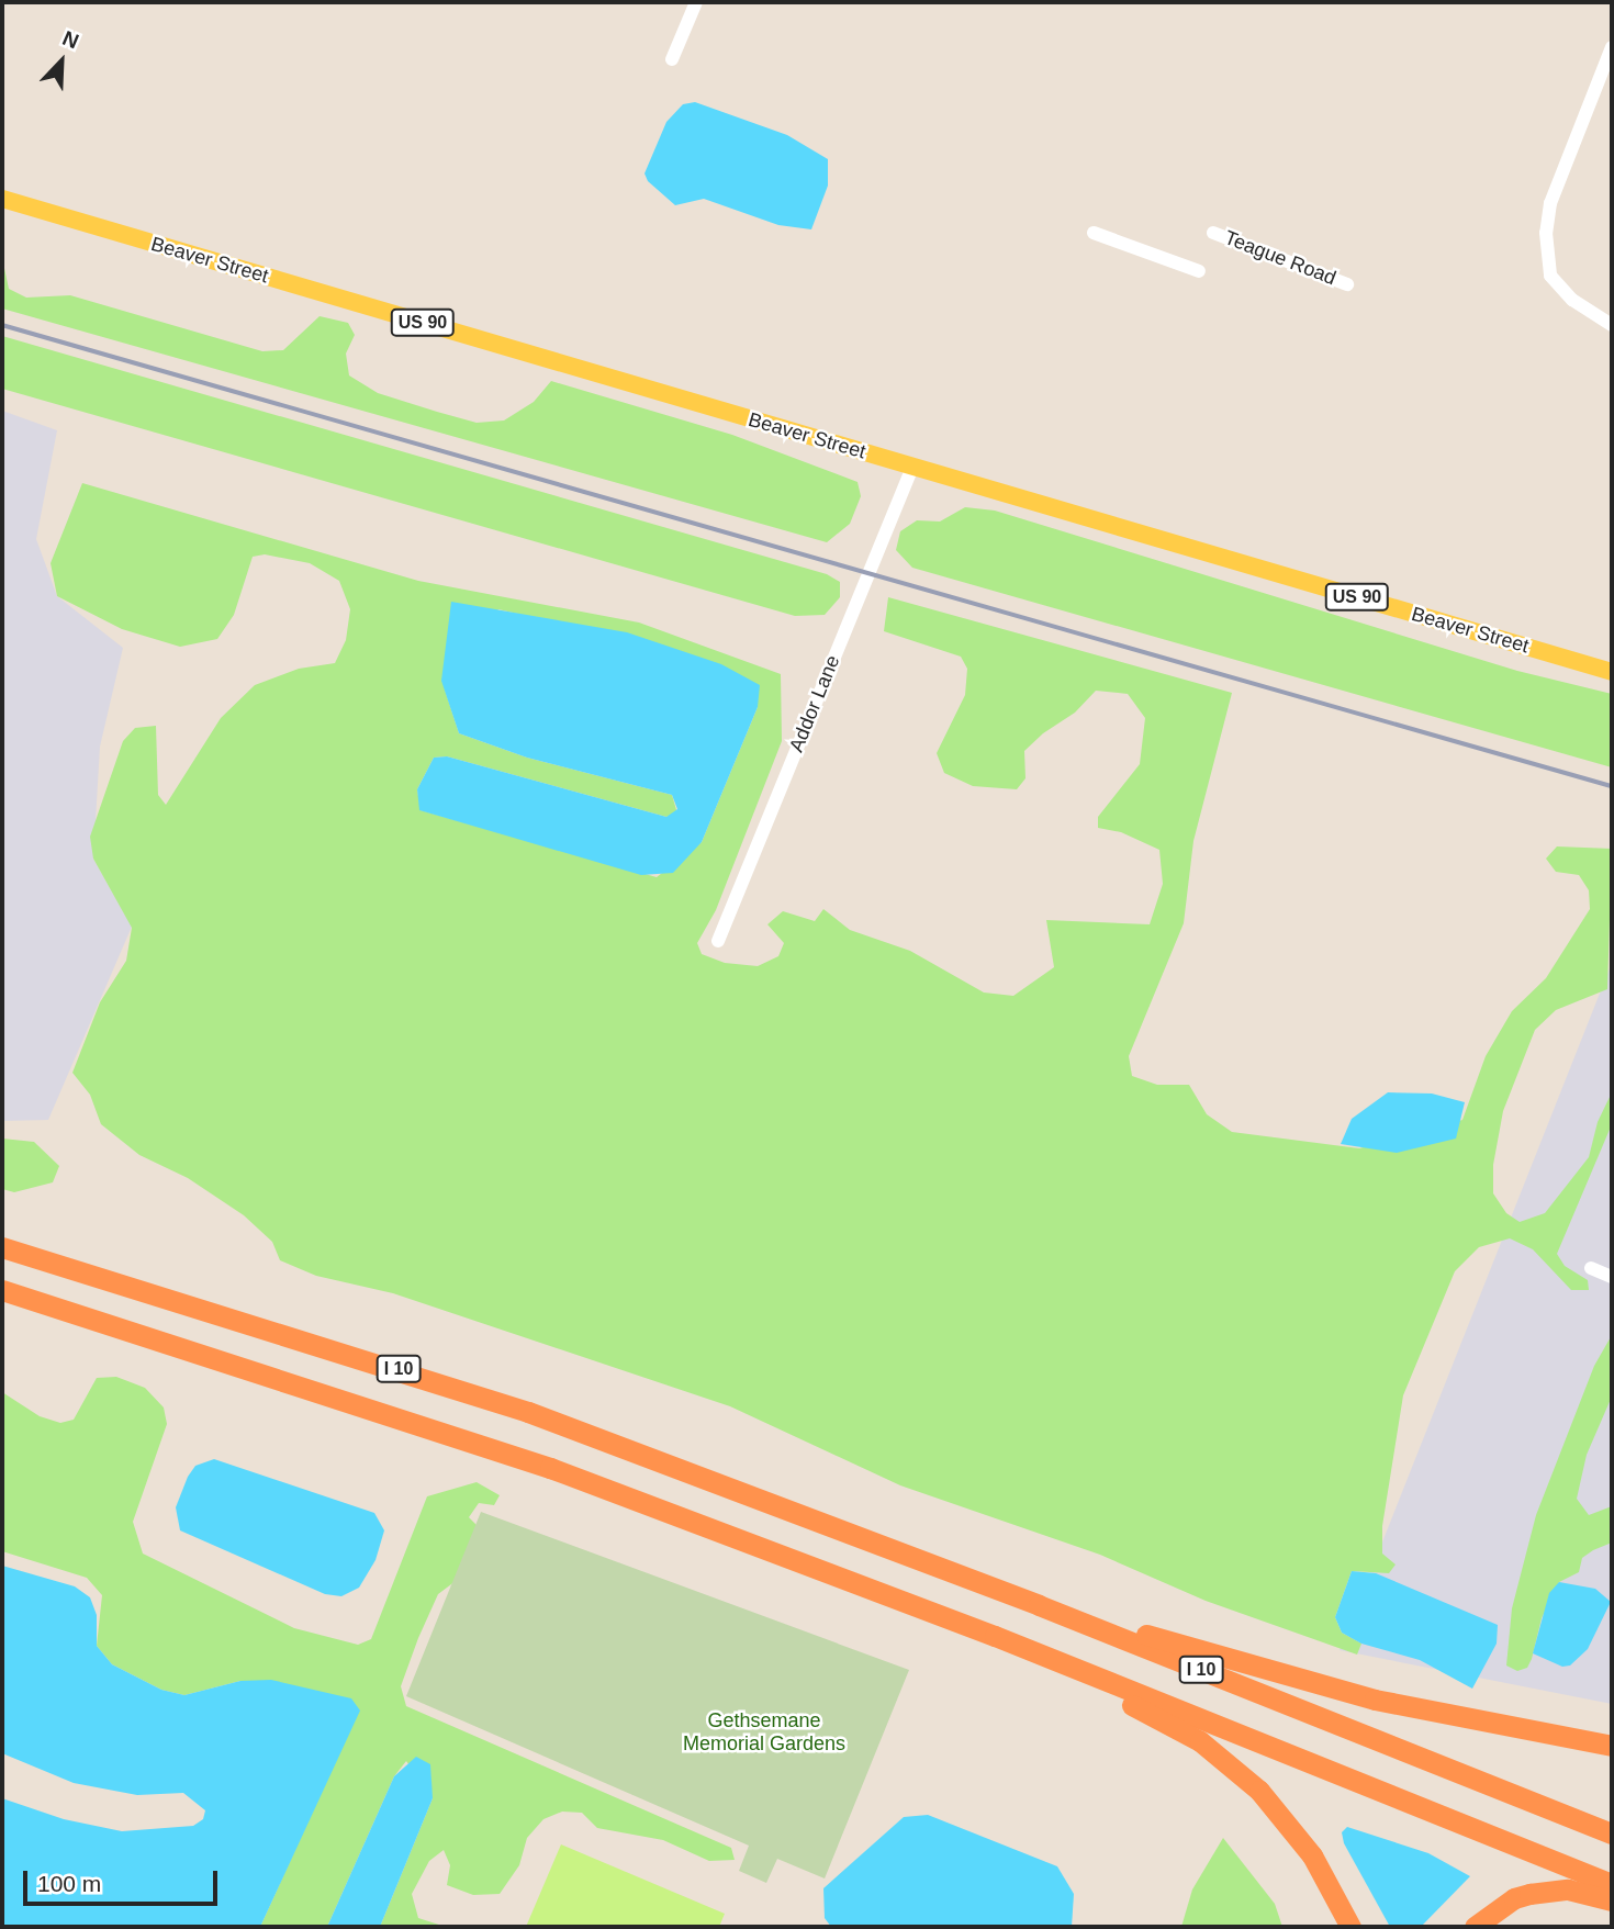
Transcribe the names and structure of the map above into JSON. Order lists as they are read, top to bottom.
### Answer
{
  "streets": {
    "highway": ["I 10"],
    "main road": ["Beaver Street", "US 90"],
    "street": ["Teague Road", "Addor Lane"]
  },
  "crossings": [
    ["Beaver Street", "Addor Lane"]
  ],
  "parks": ["Gethsemane Memorial Gardens"],
  "scale_bar": "100 m",
  "north": "top right"
}
